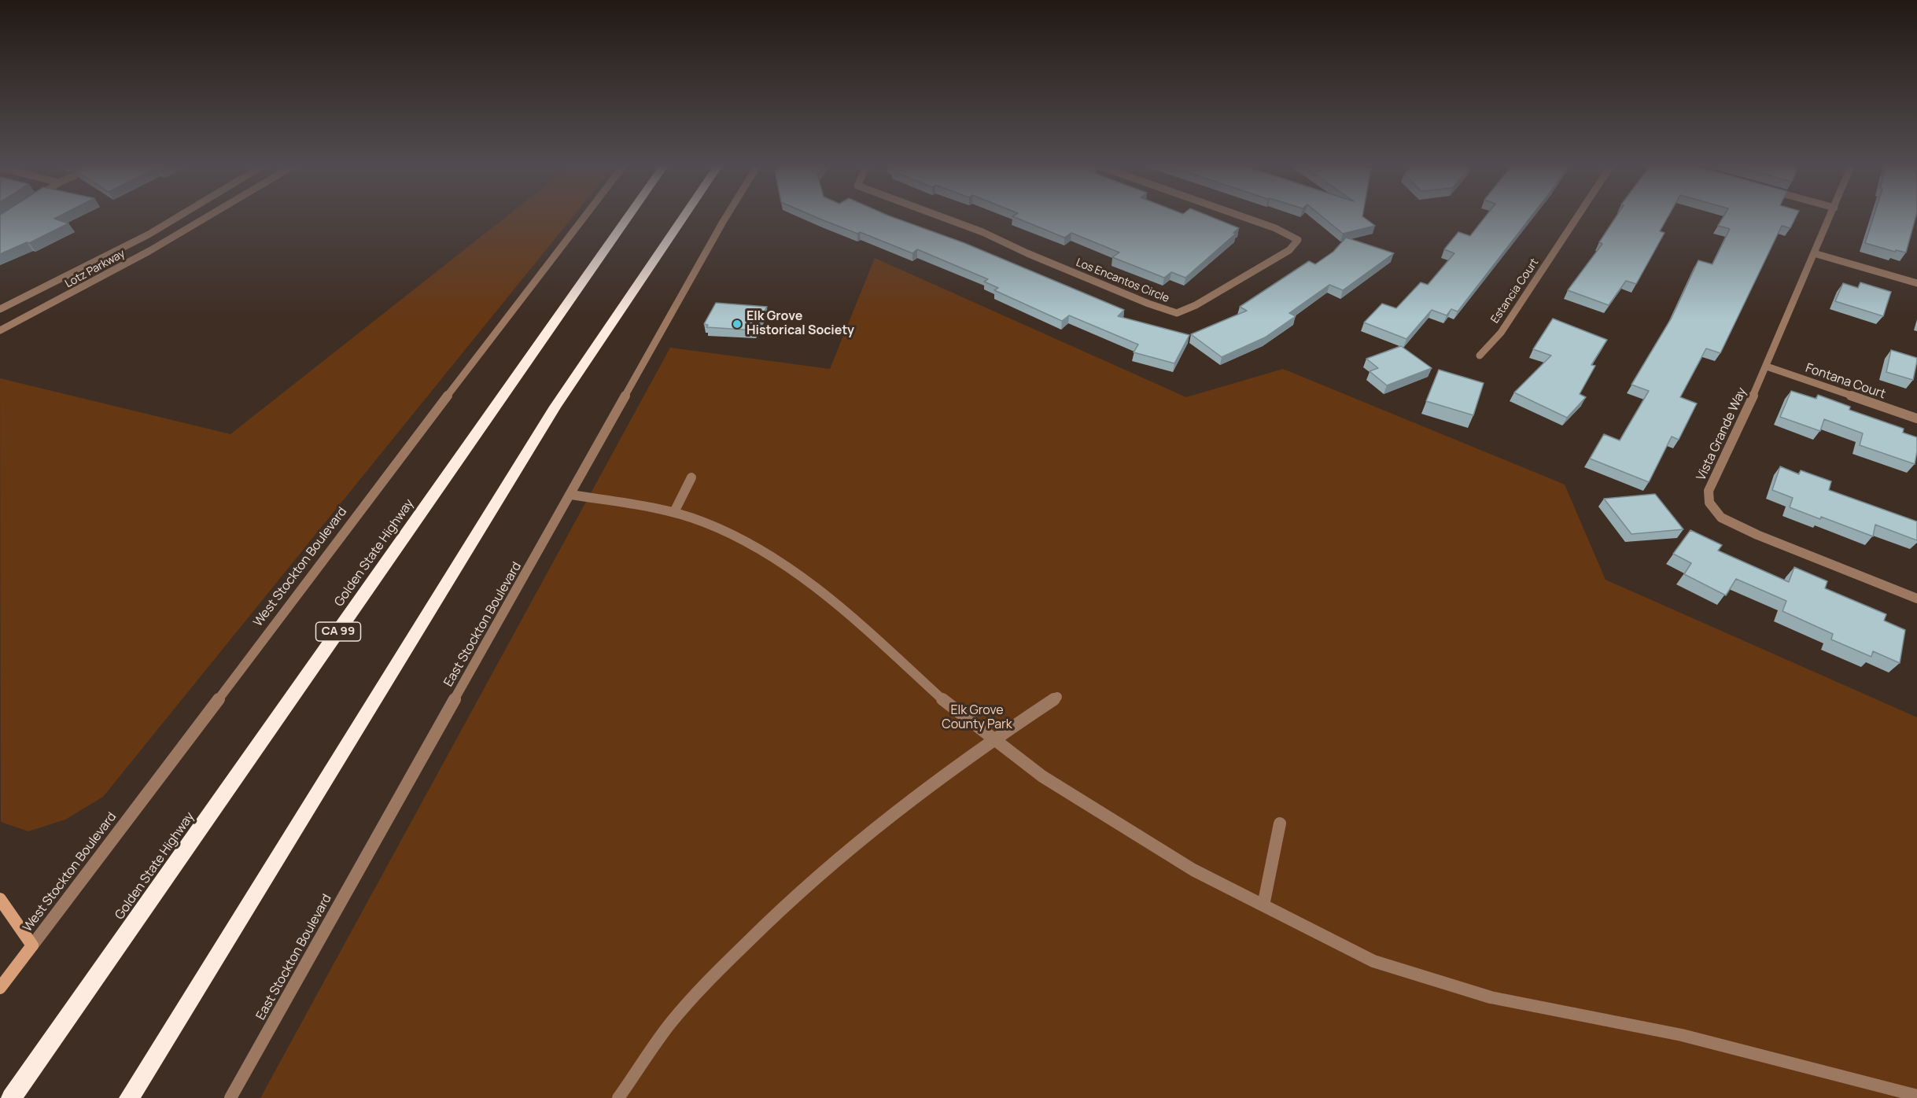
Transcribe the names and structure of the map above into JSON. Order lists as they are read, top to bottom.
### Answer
{
  "streets": {
    "highway": ["Golden State Highway", "CA 99"],
    "main road": ["West Stockton Boulevard"],
    "street": [
      "Lotz Parkway",
      "Los Encantos Circle",
      "Estancia Court",
      "Fontana Court",
      "Vista Grande Way",
      "East Stockton Boulevard"
    ]
  },
  "crossings": [
    ["Fontana Court", "Vista Grande Way"]
  ],
  "parks": ["Elk Grove County Park"],
  "places": ["Elk Grove Historical Society"]
}
